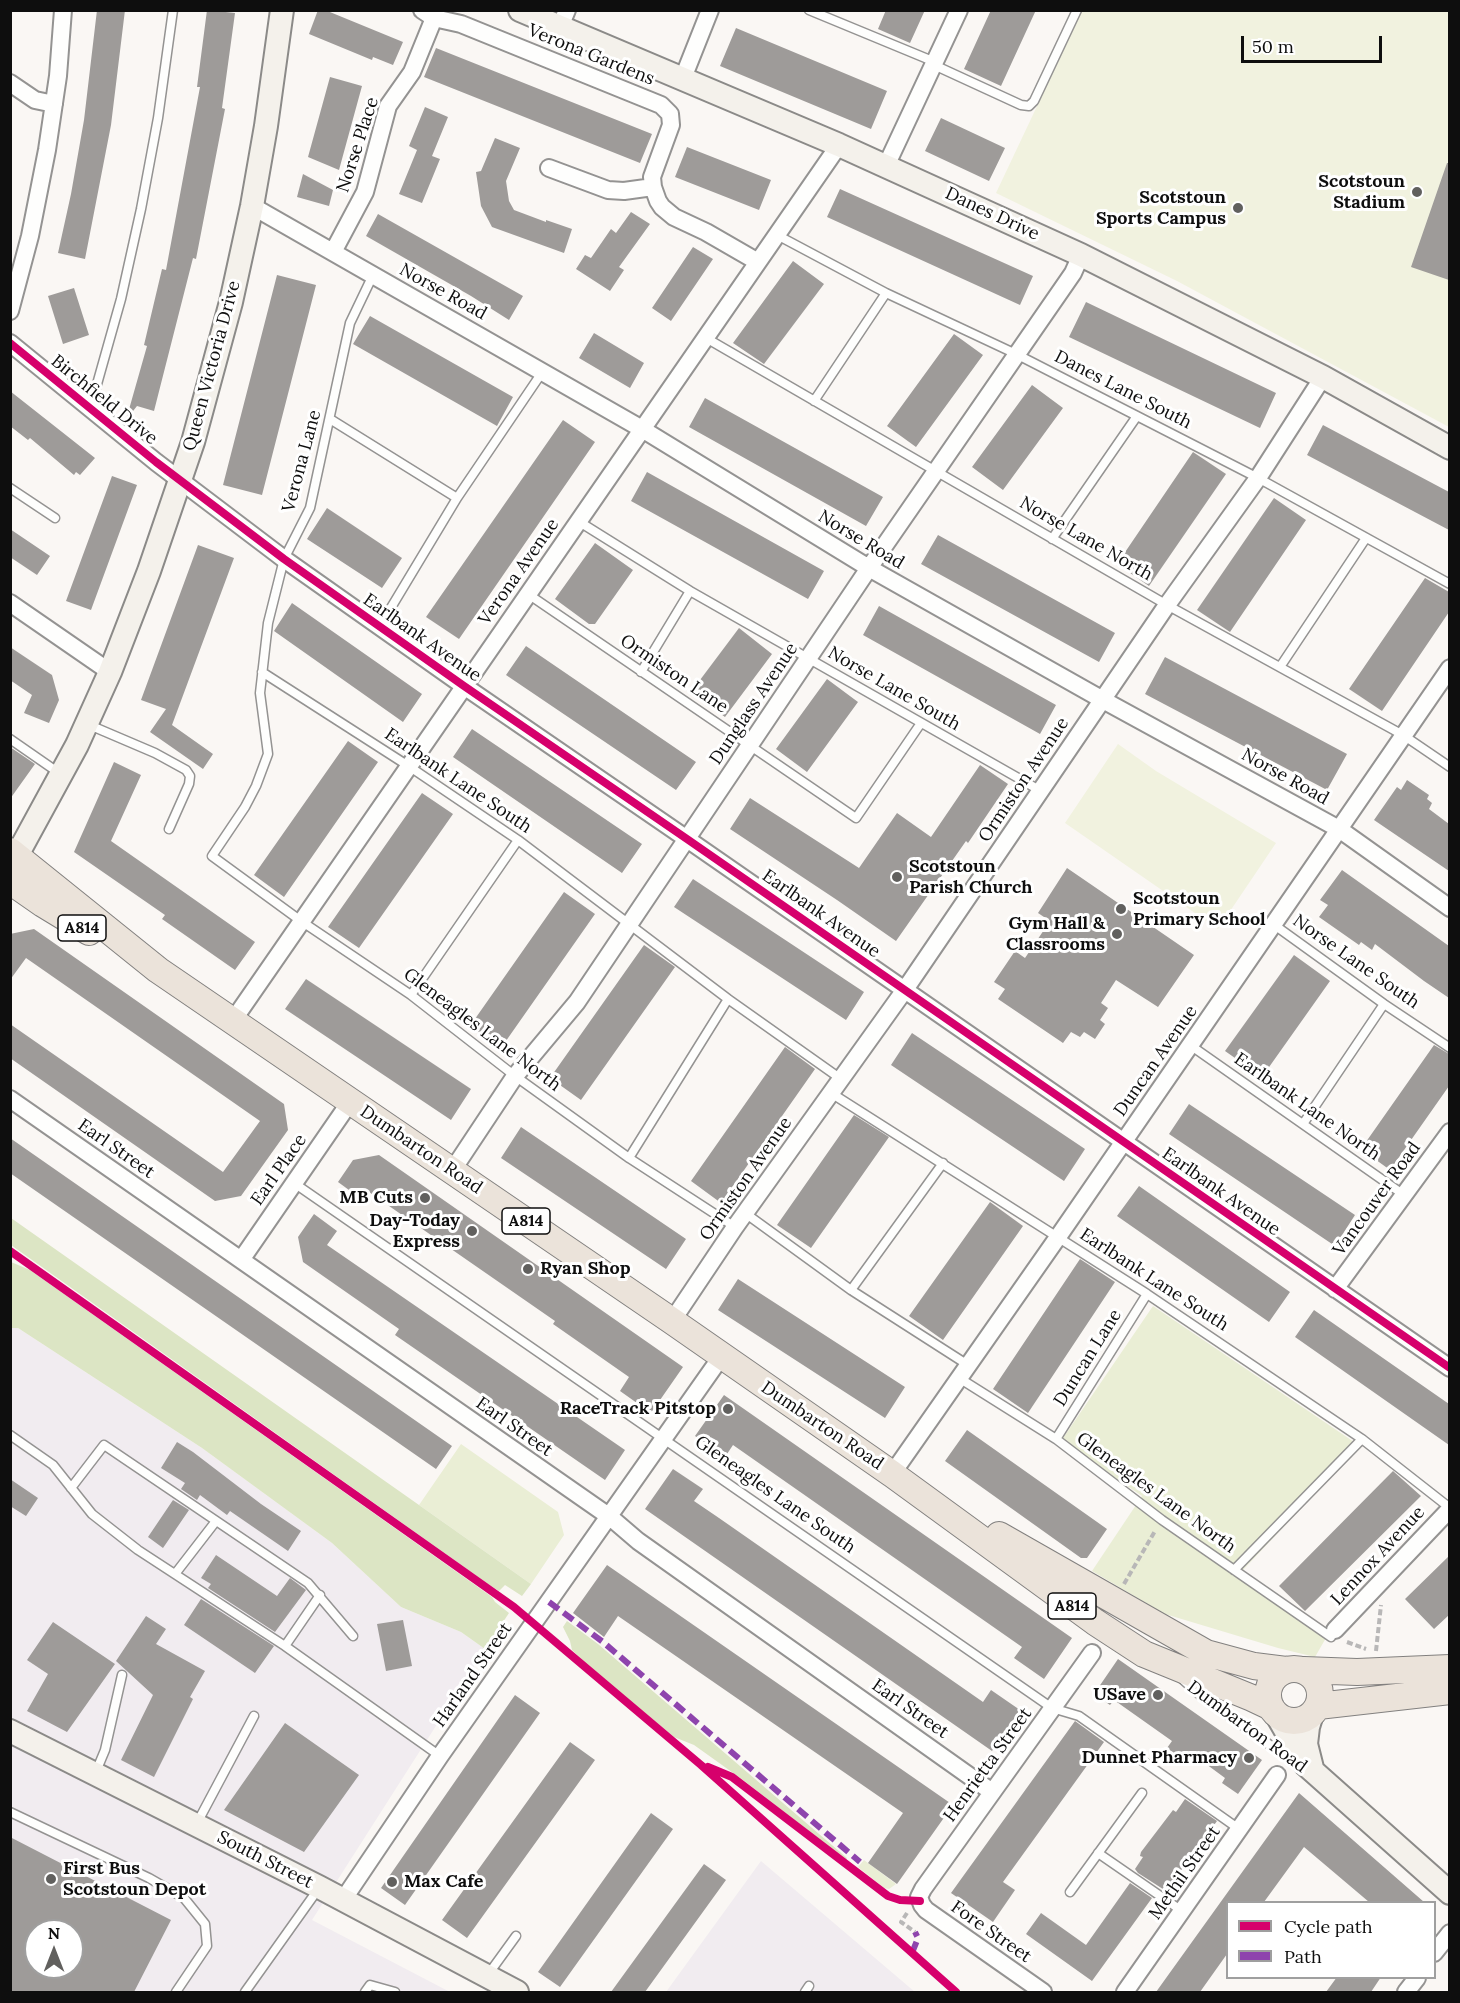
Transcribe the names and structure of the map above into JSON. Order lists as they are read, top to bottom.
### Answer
{
  "streets": {
    "main road": ["A814", "Dumbarton Road"],
    "street": [
      "Verona Gardens",
      "Norse Place",
      "Danes Drive",
      "Norse Road",
      "Queen Victoria Drive",
      "Birchfield Drive",
      "Verona Avenue",
      "Earlbank Avenue",
      "Dunglass Avenue",
      "Ormiston Avenue",
      "Duncan Avenue",
      "Earl Street",
      "Earl Place",
      "Vancouver Road",
      "Lennox Avenue",
      "Harland Street",
      "Henrietta Street",
      "South Street",
      "Methil Street",
      "Fore Street"
    ],
    "lane": [
      "Danes Lane South",
      "Verona Lane",
      "Norse Lane North",
      "Ormiston Lane",
      "Norse Lane South",
      "Earlbank Lane South",
      "Gleneagles Lane North",
      "Earlbank Lane North",
      "Duncan Lane",
      "Gleneagles Lane South"
    ]
  },
  "crossings": [
    ["Verona Gardens", "Norse Place"],
    ["Norse Place", "Norse Road"],
    ["Danes Drive", "Verona Avenue"],
    ["Danes Drive", "Dunglass Avenue"],
    ["Danes Drive", "Ormiston Avenue"],
    ["Norse Road", "Queen Victoria Drive"],
    ["Norse Road", "Verona Lane"],
    ["Norse Road", "Verona Avenue"],
    ["Norse Road", "Dunglass Avenue"],
    ["Norse Road", "Ormiston Avenue"],
    ["Norse Road", "Duncan Avenue"],
    ["Queen Victoria Drive", "Birchfield Drive"],
    ["Queen Victoria Drive", "Earlbank Avenue"],
    ["Queen Victoria Drive", "Dumbarton Road"],
    ["Danes Lane South", "Verona Avenue"],
    ["Danes Lane South", "Dunglass Avenue"],
    ["Danes Lane South", "Ormiston Avenue"],
    ["Birchfield Drive", "Earlbank Avenue"],
    ["Verona Lane", "Earlbank Avenue"],
    ["Verona Lane", "Earlbank Lane South"],
    ["Verona Lane", "Gleneagles Lane North"],
    ["Norse Lane North", "Verona Avenue"],
    ["Norse Lane North", "Dunglass Avenue"],
    ["Norse Lane North", "Ormiston Avenue"],
    ["Norse Lane North", "Duncan Avenue"],
    ["Verona Avenue", "Earlbank Avenue"],
    ["Verona Avenue", "Ormiston Lane"],
    ["Verona Avenue", "Norse Lane South"],
    ["Verona Avenue", "Earlbank Lane South"],
    ["Verona Avenue", "Gleneagles Lane North"],
    ["Verona Avenue", "Dumbarton Road"],
    ["Earlbank Avenue", "Dunglass Avenue"],
    ["Earlbank Avenue", "Ormiston Avenue"],
    ["Earlbank Avenue", "Duncan Avenue"],
    ["Earlbank Avenue", "Vancouver Road"],
    ["Ormiston Lane", "Norse Lane South"],
    ["Ormiston Lane", "Dunglass Avenue"],
    ["Norse Lane South", "Dunglass Avenue"],
    ["Norse Lane South", "Ormiston Avenue"],
    ["Norse Lane South", "Duncan Avenue"],
    ["Dunglass Avenue", "Earlbank Lane South"],
    ["Dunglass Avenue", "Gleneagles Lane North"],
    ["Dunglass Avenue", "Dumbarton Road"],
    ["Ormiston Avenue", "Earlbank Lane South"],
    ["Ormiston Avenue", "Gleneagles Lane North"],
    ["Ormiston Avenue", "Dumbarton Road"],
    ["Earlbank Lane South", "Duncan Avenue"],
    ["Earlbank Lane South", "Duncan Lane"],
    ["Earlbank Lane South", "Lennox Avenue"],
    ["A814", "Dumbarton Road"],
    ["Gleneagles Lane North", "Duncan Avenue"],
    ["Gleneagles Lane North", "Duncan Lane"],
    ["Gleneagles Lane North", "Lennox Avenue"],
    ["Duncan Avenue", "Earlbank Lane North"],
    ["Duncan Avenue", "Dumbarton Road"],
    ["Earlbank Lane North", "Vancouver Road"],
    ["Earl Street", "Earl Place"],
    ["Earl Street", "Harland Street"],
    ["Earl Street", "Henrietta Street"],
    ["Dumbarton Road", "Earl Place"],
    ["Dumbarton Road", "Harland Street"],
    ["Earl Place", "Gleneagles Lane South"],
    ["Gleneagles Lane South", "Harland Street"],
    ["Gleneagles Lane South", "Henrietta Street"],
    ["Gleneagles Lane South", "Methil Street"],
    ["Harland Street", "South Street"],
    ["Henrietta Street", "Fore Street"]
  ],
  "places": [
    "Scotstoun Stadium",
    "Scotstoun Sports Campus",
    "Scotstoun Parish Church",
    "Scotstoun Primary School",
    "Gym Hall & Classrooms",
    "MB Cuts",
    "Day-Today Express",
    "Ryan Shop",
    "RaceTrack Pitstop",
    "USave",
    "Dunnet Pharmacy",
    "First Bus Scotstoun Depot",
    "Max Cafe"
  ],
  "legend": ["Cycle path", "Path"],
  "scale_bar": "50 m",
  "north": "top"
}
